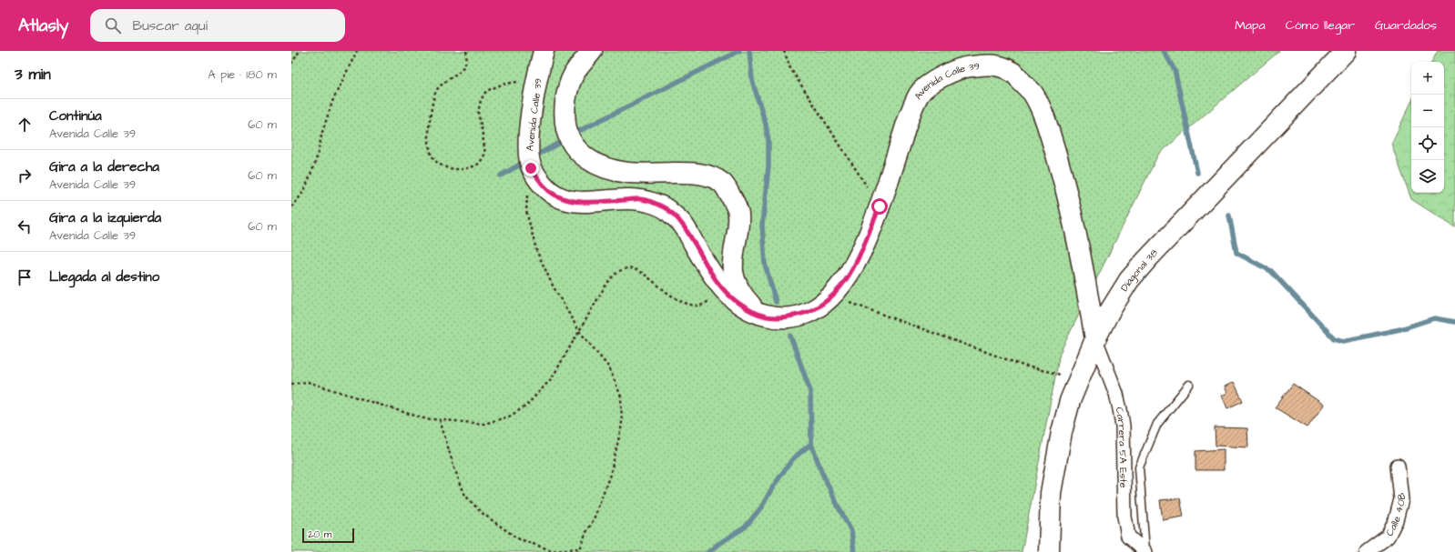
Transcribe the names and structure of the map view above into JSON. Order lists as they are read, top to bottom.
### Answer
{
  "streets": {
    "street": [
      "Avenida Calle 39",
      "Diagonal 38",
      "Carrera 5A Este",
      "Calle 40B"
    ]
  },
  "crossings": [
    ["Avenida Calle 39", "Diagonal 38"],
    ["Avenida Calle 39", "Carrera 5A Este"],
    ["Diagonal 38", "Carrera 5A Este"]
  ],
  "scale_bar": "20 m",
  "page": {
    "header": "Atlasly",
    "search": "Buscar aquí",
    "nav": ["Mapa", "Cómo llegar", "Guardados"],
    "heading": ["3 min", "A pie · 180 m"],
    "map_buttons": ["+", "−"],
    "list": [
      ["Continúa", "Avenida Calle 39", "60 m"],
      ["Gira a la derecha", "Avenida Calle 39", "60 m"],
      ["Gira a la izquierda", "Avenida Calle 39", "60 m"],
      "Llegada al destino"
    ],
    "scale": "20 m"
  }
}
